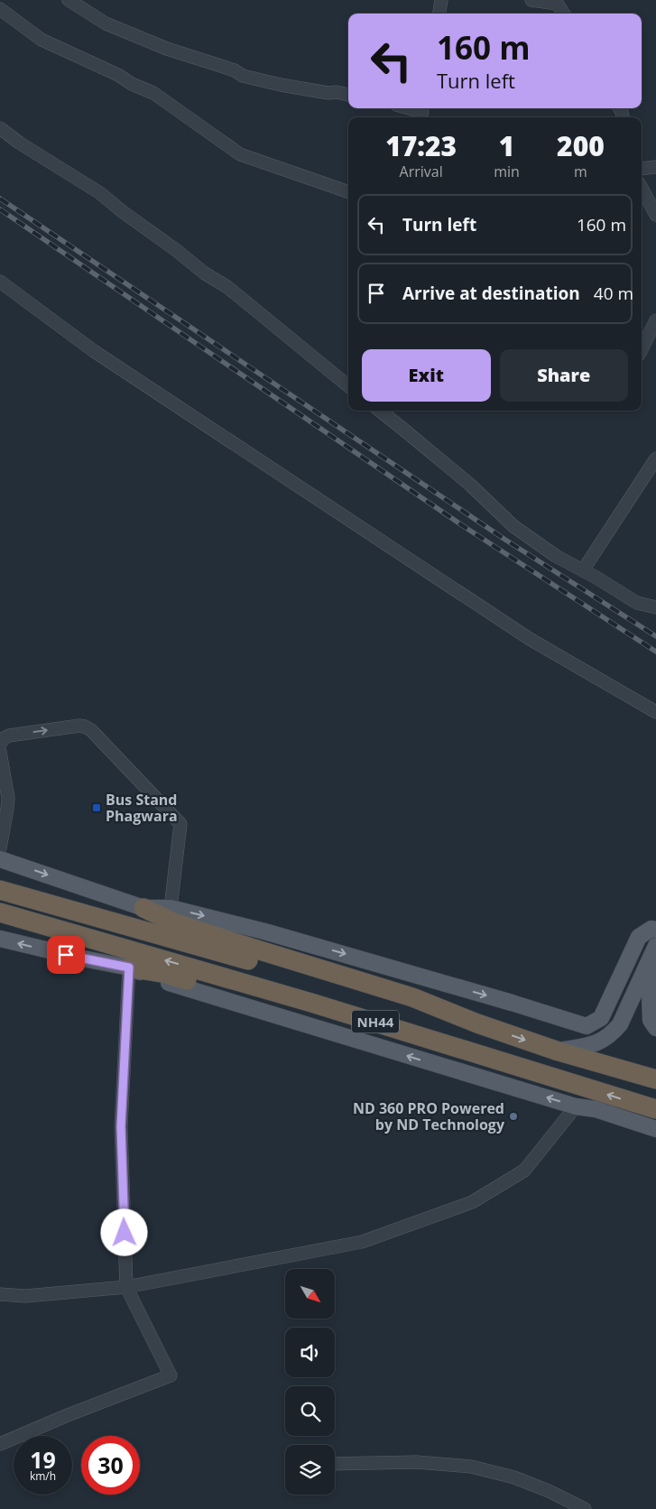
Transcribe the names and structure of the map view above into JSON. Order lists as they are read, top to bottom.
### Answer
{
  "streets": {
    "highway": ["NH44"]
  },
  "places": {
    "transit": ["Bus Stand Phagwara"],
    "other": ["ND 360 PRO Powered by ND Technology"]
  },
  "north": "bottom right",
  "page": {
    "turn": ["160 m", "Turn left"],
    "eta": [
      "17:23",
      "Arrival",
      "1",
      "min",
      "200",
      "m"
    ],
    "list": [
      {
        "name": "Turn left",
        "value": "160 m"
      },
      {
        "name": "Arrive at destination",
        "value": "40 m"
      }
    ],
    "buttons": ["Exit", "Share"],
    "speed": "19 km/h",
    "limit": "30"
  }
}
